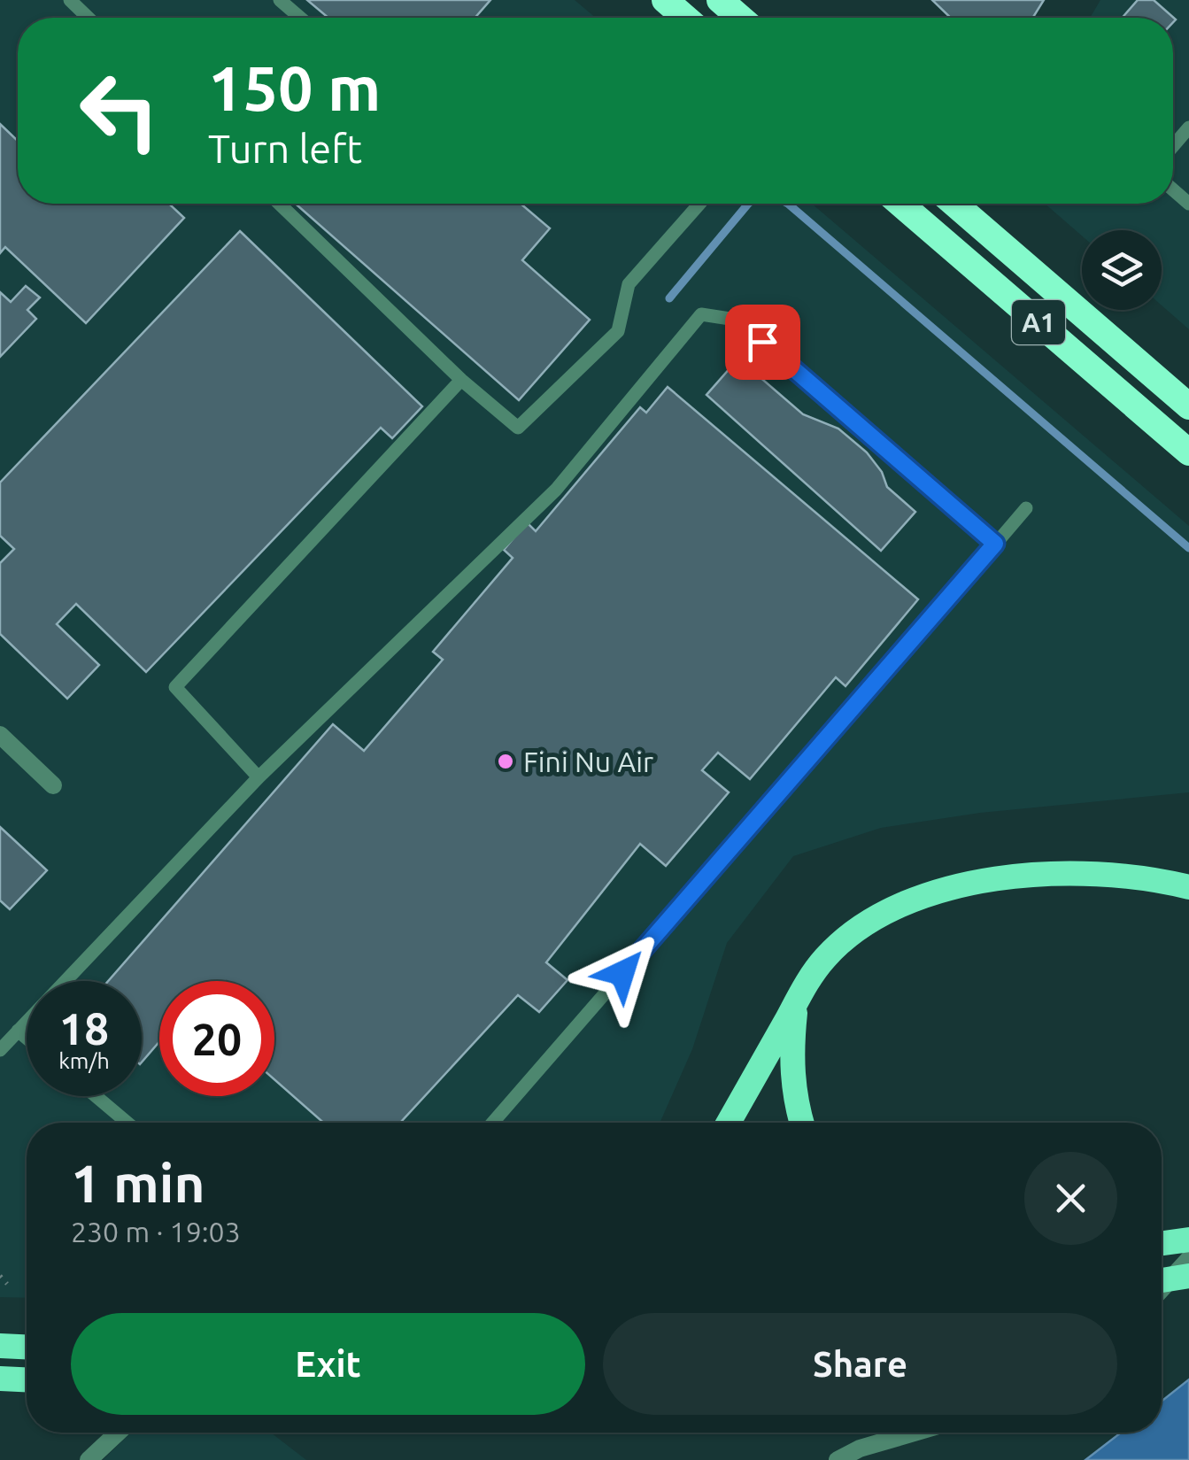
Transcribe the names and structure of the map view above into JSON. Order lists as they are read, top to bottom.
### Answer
{
  "streets": {
    "highway": ["A1"]
  },
  "places": ["Fini Nu Air"],
  "page": {
    "turn": ["150 m", "Turn left"],
    "speed": "18 km/h",
    "limit": "20",
    "heading": ["1 min", "230 m · 19:03"],
    "buttons": ["Exit", "Share"]
  }
}
